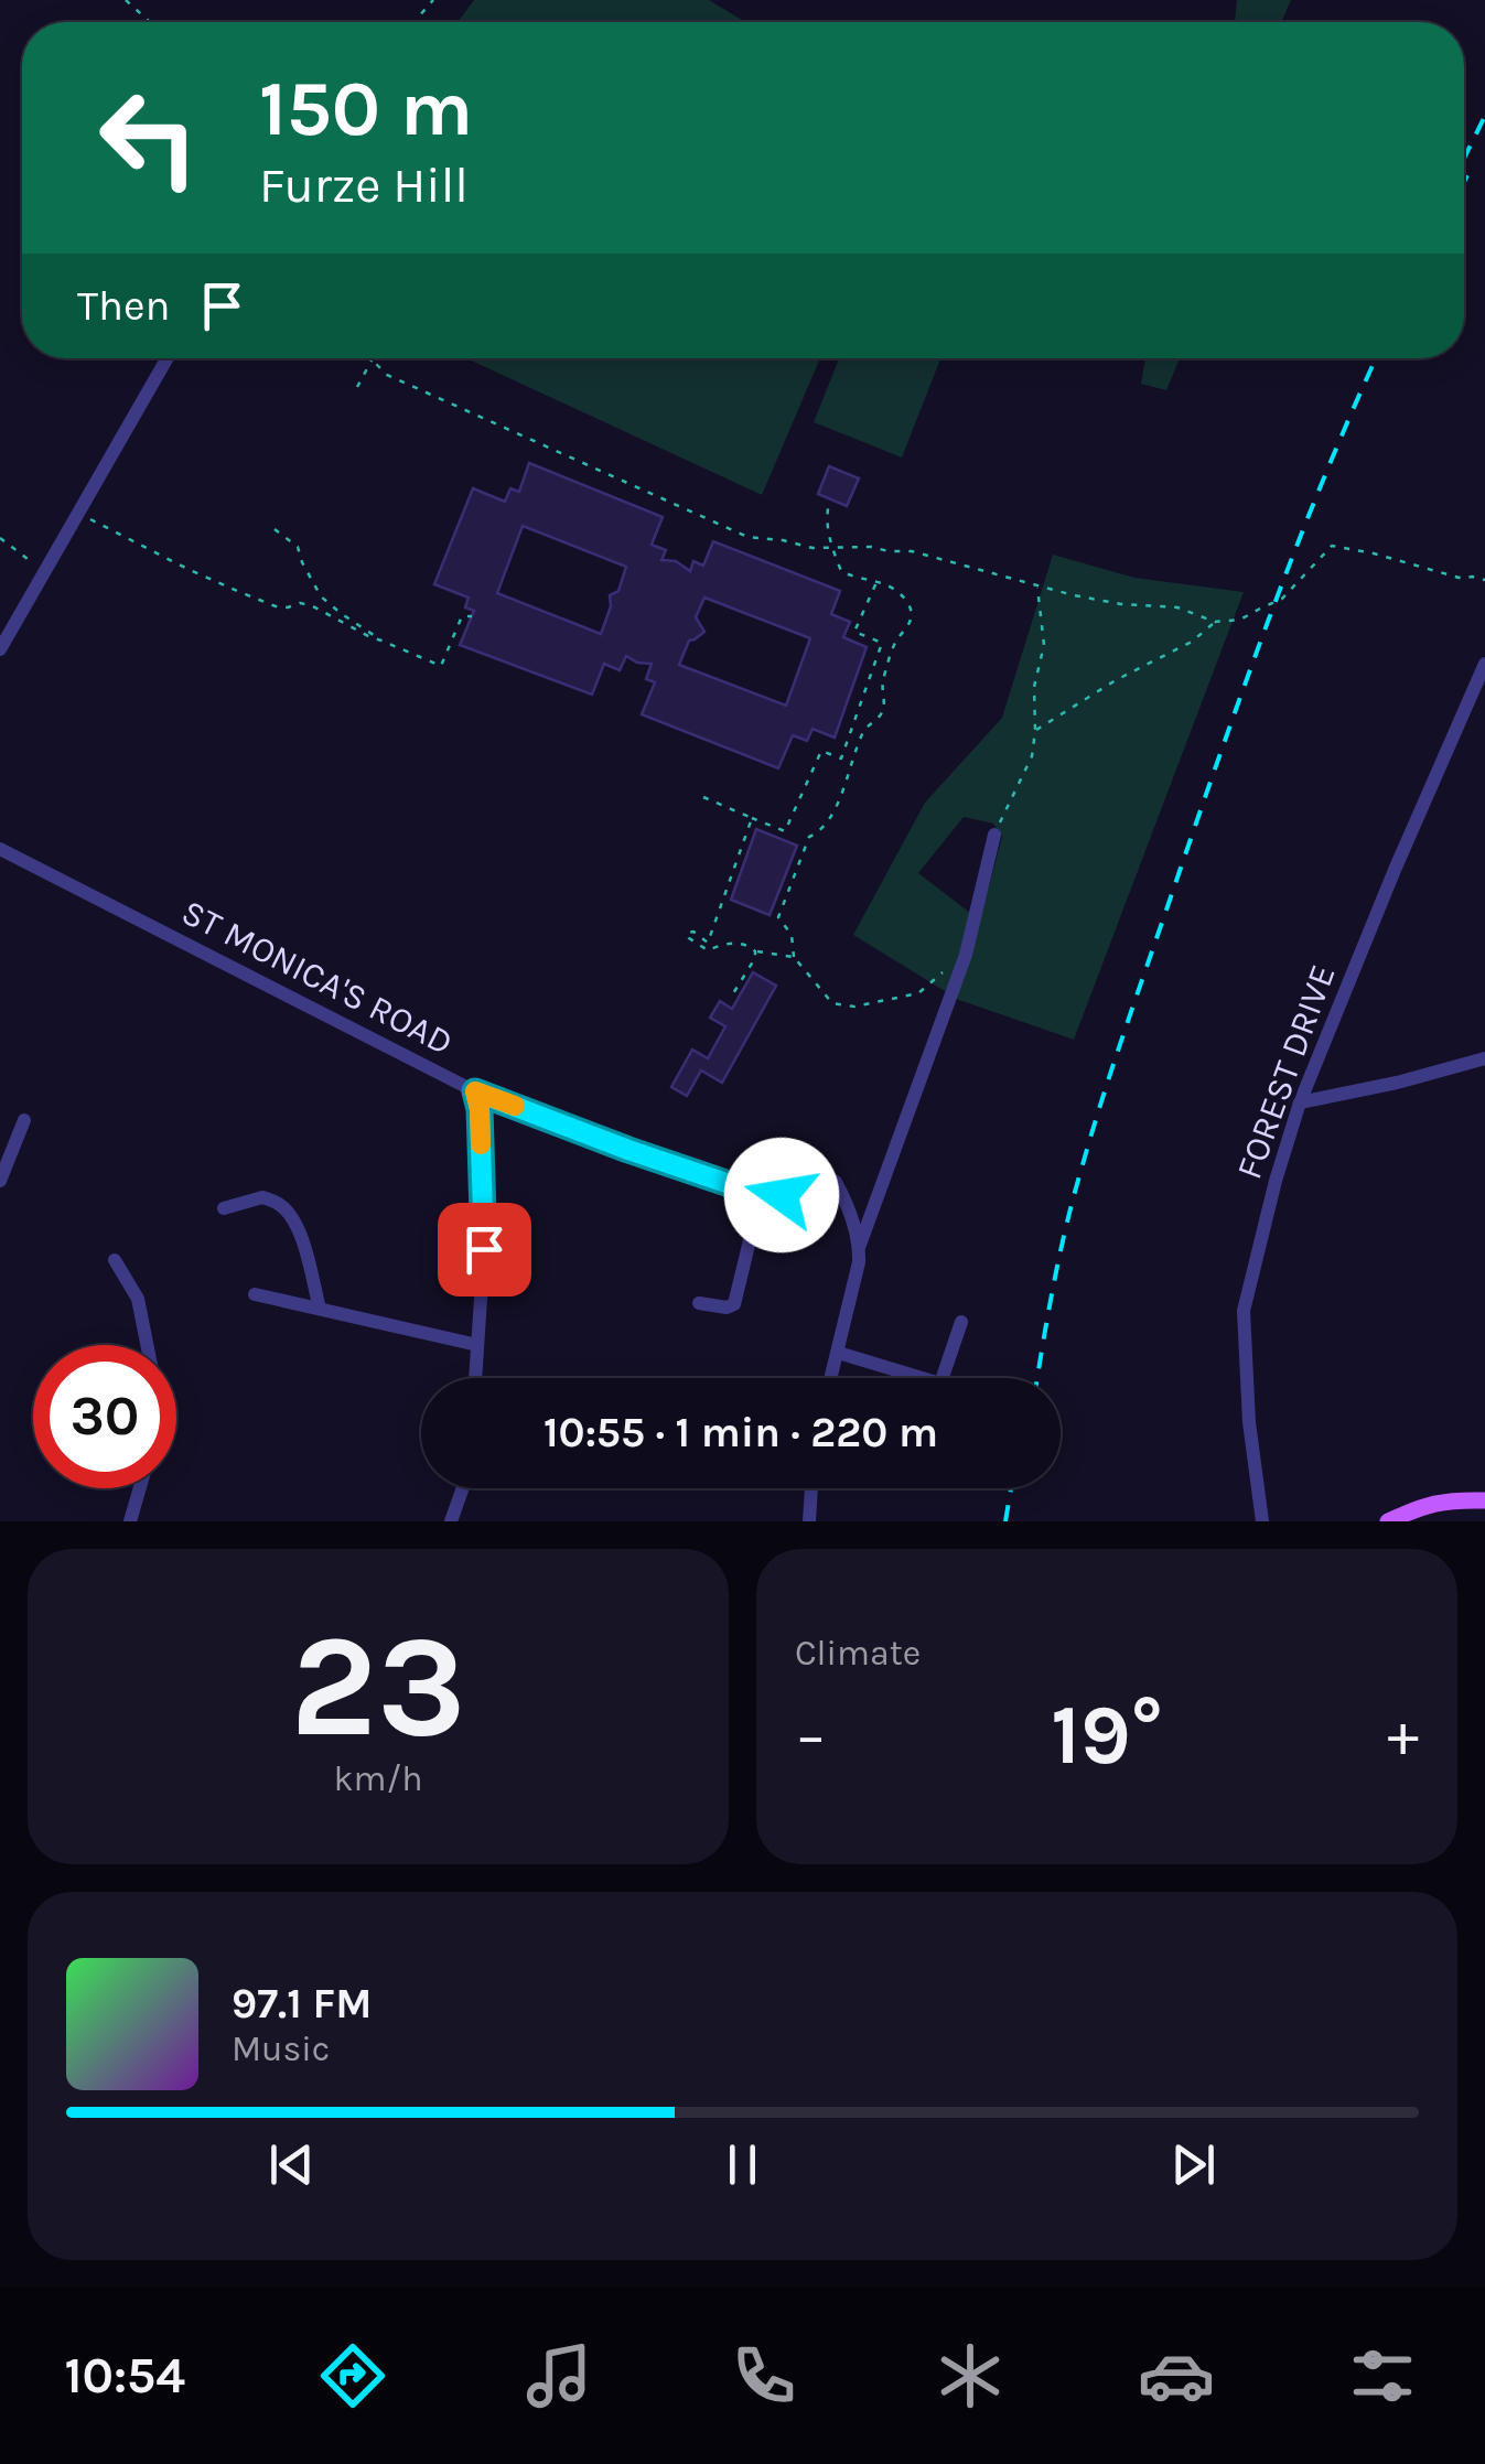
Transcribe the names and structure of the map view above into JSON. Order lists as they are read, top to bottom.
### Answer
{
  "streets": {
    "street": ["ST MONICA'S ROAD", "FOREST DRIVE"]
  },
  "page": {
    "turn": ["150 m", "Furze Hill"],
    "then": "Then",
    "limit": "30",
    "trip": "10:55 · 1 min · 220 m",
    "tile": [
      ["23", "km/h"],
      "Climate"
    ],
    "heat": ["−", "19°", "+"],
    "song": ["97.1 FM", "Music"],
    "tabs": "10:54"
  }
}
